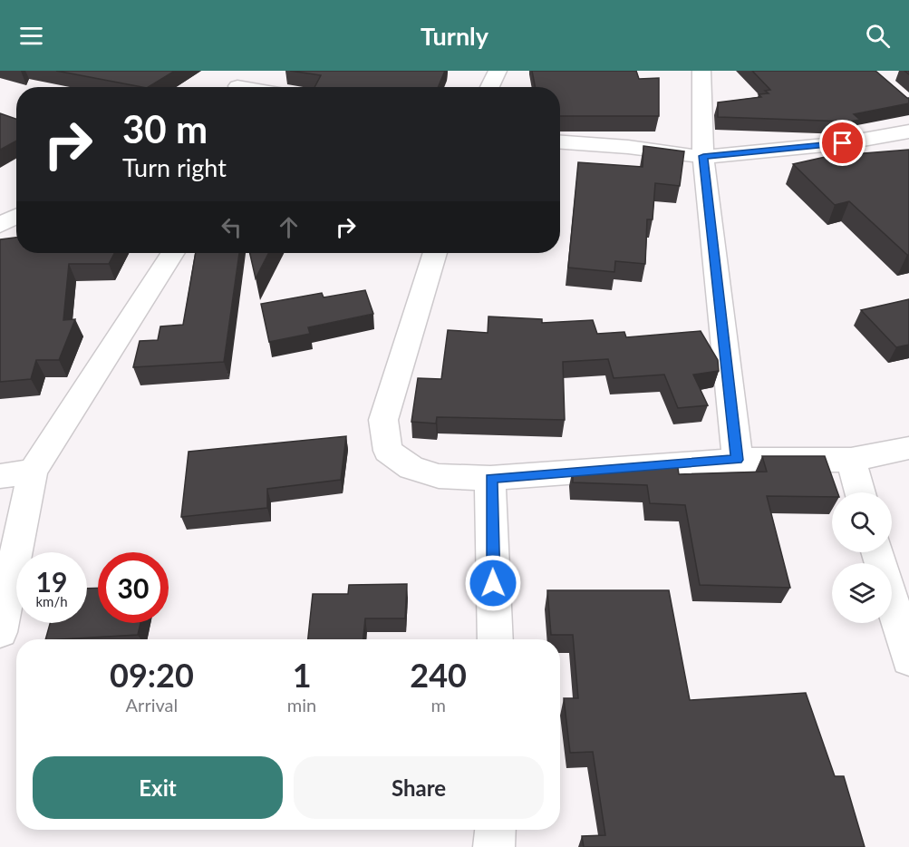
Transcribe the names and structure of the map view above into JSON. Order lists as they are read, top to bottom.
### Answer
{
  "page": {
    "header": "Turnly",
    "turn": ["30 m", "Turn right"],
    "speed": "19 km/h",
    "limit": "30",
    "eta": [
      "09:20",
      "Arrival",
      "1",
      "min",
      "240",
      "m"
    ],
    "buttons": ["Exit", "Share"]
  }
}
